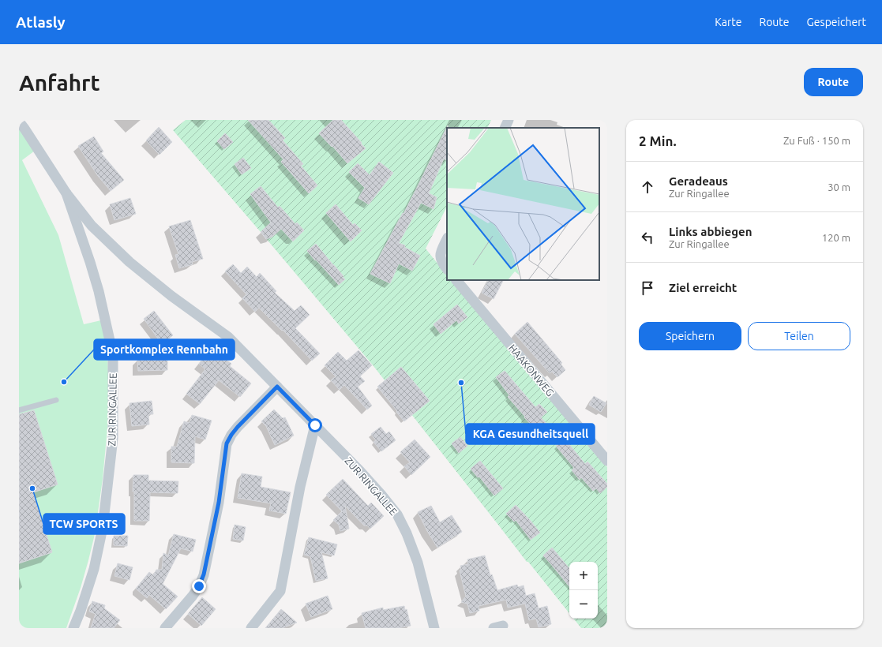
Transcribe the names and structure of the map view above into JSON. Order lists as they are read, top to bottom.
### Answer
{
  "streets": {
    "street": ["HAAKONWEG", "ZUR RINGALLEE"]
  },
  "places": ["Sportkomplex Rennbahn", "KGA Gesundheitsquell", "TCW SPORTS"],
  "page": {
    "header": "Atlasly",
    "nav": ["Karte", "Route", "Gespeichert"],
    "buttons": [
      "Route",
      ["Speichern", "Teilen"]
    ],
    "title": "Anfahrt",
    "heading": ["2 Min.", "Zu Fuß · 150 m"],
    "list": [
      ["Geradeaus", "Zur Ringallee", "30 m"],
      ["Links abbiegen", "Zur Ringallee", "120 m"],
      "Ziel erreicht"
    ],
    "map_buttons": ["+", "−"]
  }
}
